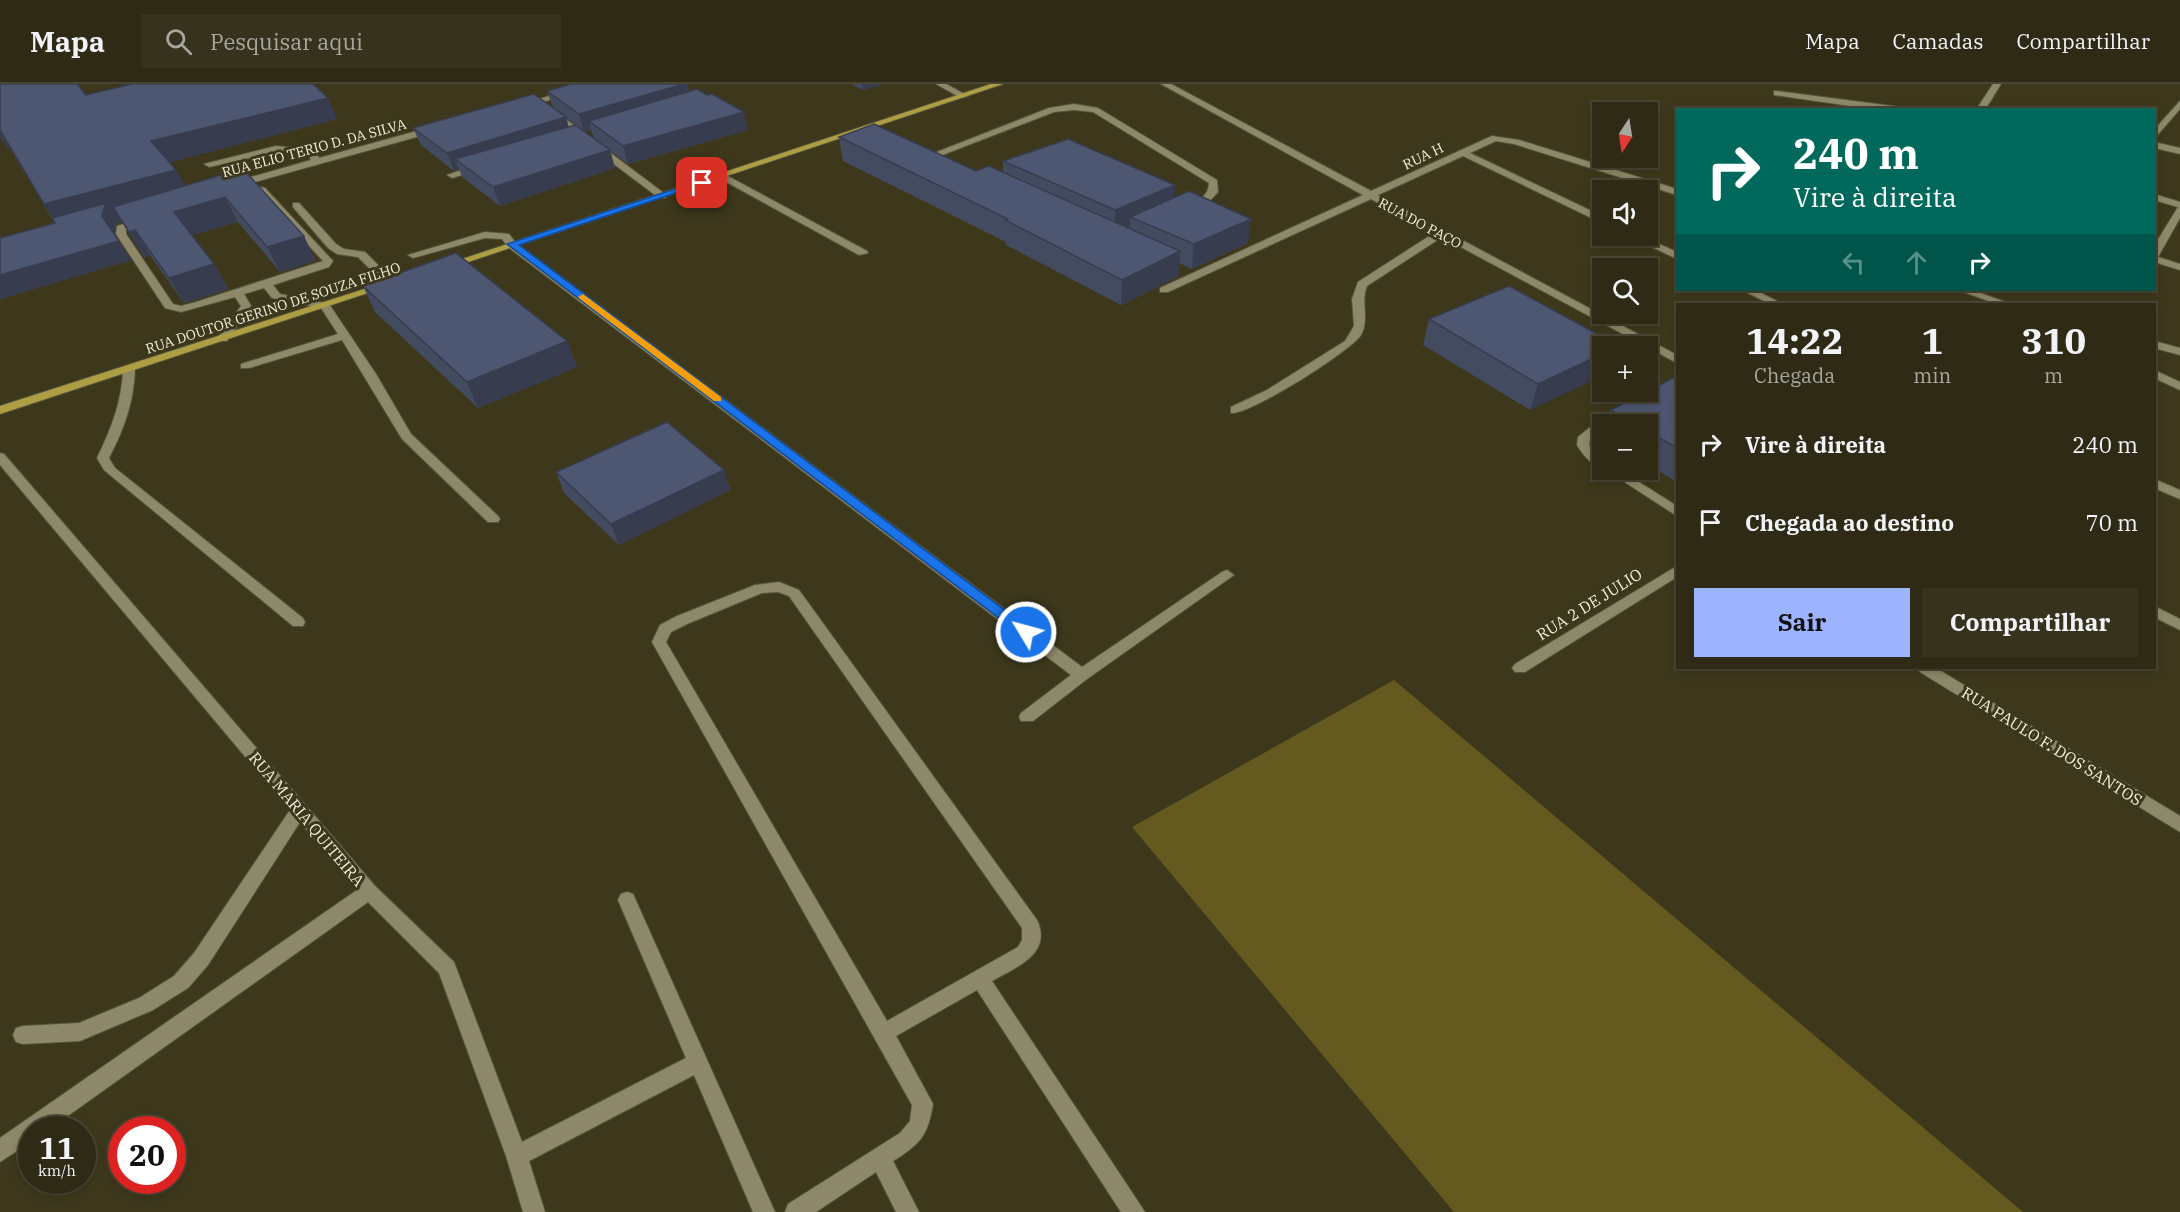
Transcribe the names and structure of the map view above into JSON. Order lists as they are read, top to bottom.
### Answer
{
  "streets": {
    "main road": ["RUA DOUTOR GERINO DE SOUZA FILHO"],
    "street": [
      "RUA ELIO TERIO D. DA SILVA",
      "RUA H",
      "RUA DO PAÇO",
      "RUA 2 DE JULIO",
      "RUA PAULO F. DOS SANTOS",
      "RUA MARIA QUITEIRA"
    ]
  },
  "crossings": [
    ["RUA H", "RUA DO PAÇO"]
  ],
  "north": "bottom",
  "page": {
    "header": "Mapa",
    "search": "Pesquisar aqui",
    "nav": ["Mapa", "Camadas", "Compartilhar"],
    "map_buttons": ["+", "−"],
    "turn": ["240 m", "Vire à direita"],
    "eta": [
      "14:22",
      "Chegada",
      "1",
      "min",
      "310",
      "m"
    ],
    "list": [
      {
        "name": "Vire à direita",
        "value": "240 m"
      },
      {
        "name": "Chegada ao destino",
        "value": "70 m"
      }
    ],
    "buttons": ["Sair", "Compartilhar"],
    "speed": "11 km/h",
    "limit": "20"
  }
}
